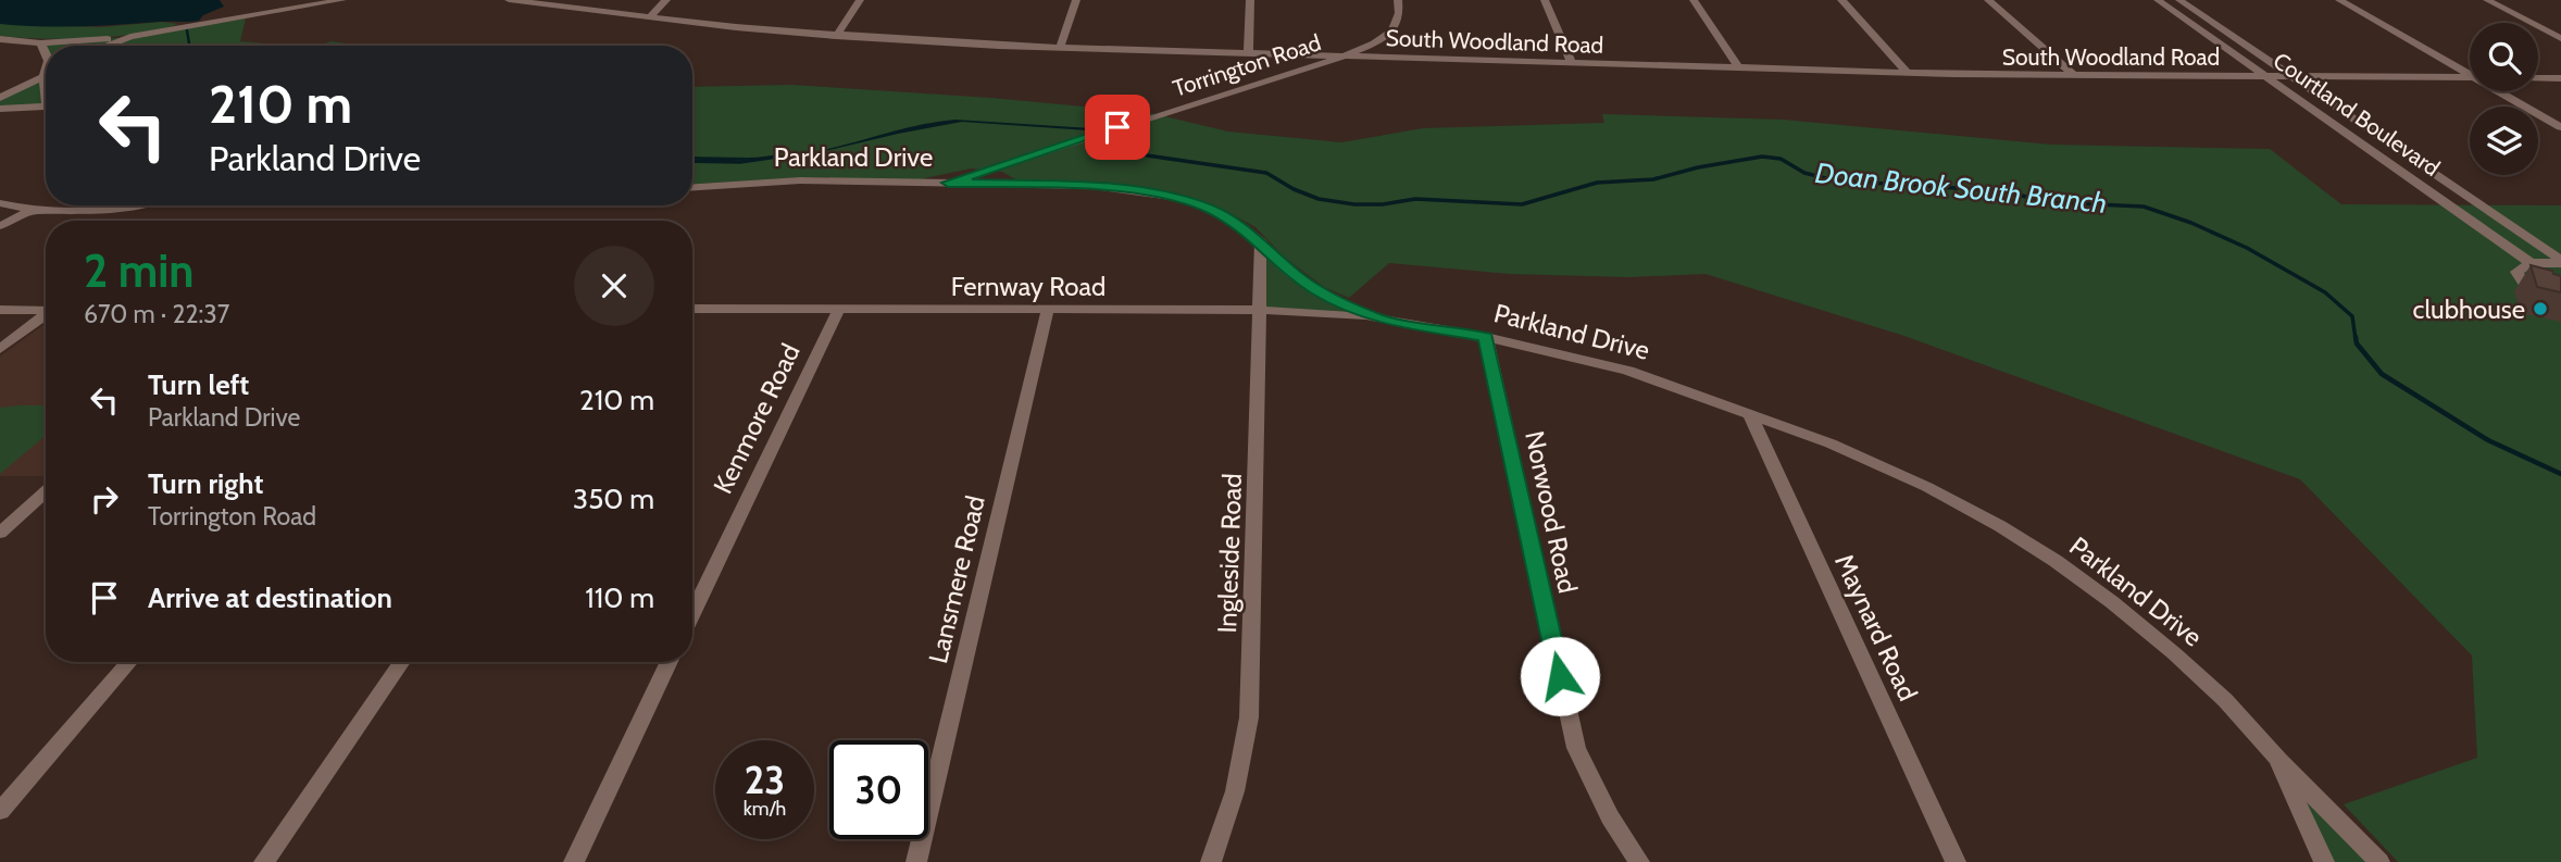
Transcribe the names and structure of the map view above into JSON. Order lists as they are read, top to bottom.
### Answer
{
  "streets": {
    "street": [
      "South Woodland Road",
      "Torrington Road",
      "Courtland Boulevard",
      "Parkland Drive",
      "Fernway Road",
      "Kenmore Road",
      "Norwood Road",
      "Ingleside Road",
      "Lansmere Road",
      "Maynard Road"
    ]
  },
  "crossings": [
    ["South Woodland Road", "Torrington Road"],
    ["South Woodland Road", "Courtland Boulevard"],
    ["Torrington Road", "Parkland Drive"],
    ["Parkland Drive", "Fernway Road"],
    ["Parkland Drive", "Norwood Road"],
    ["Parkland Drive", "Ingleside Road"],
    ["Parkland Drive", "Maynard Road"],
    ["Fernway Road", "Kenmore Road"],
    ["Fernway Road", "Ingleside Road"],
    ["Fernway Road", "Lansmere Road"]
  ],
  "water": ["Doan Brook South Branch"],
  "places": ["clubhouse"],
  "page": {
    "turn": ["210 m", "Parkland Drive"],
    "heading": ["2 min", "670 m · 22:37"],
    "list": [
      {
        "name": "Turn left",
        "note": "Parkland Drive",
        "value": "210 m"
      },
      {
        "name": "Turn right",
        "note": "Torrington Road",
        "value": "350 m"
      },
      {
        "name": "Arrive at destination",
        "value": "110 m"
      }
    ],
    "speed": "23 km/h",
    "limit": "30"
  }
}
